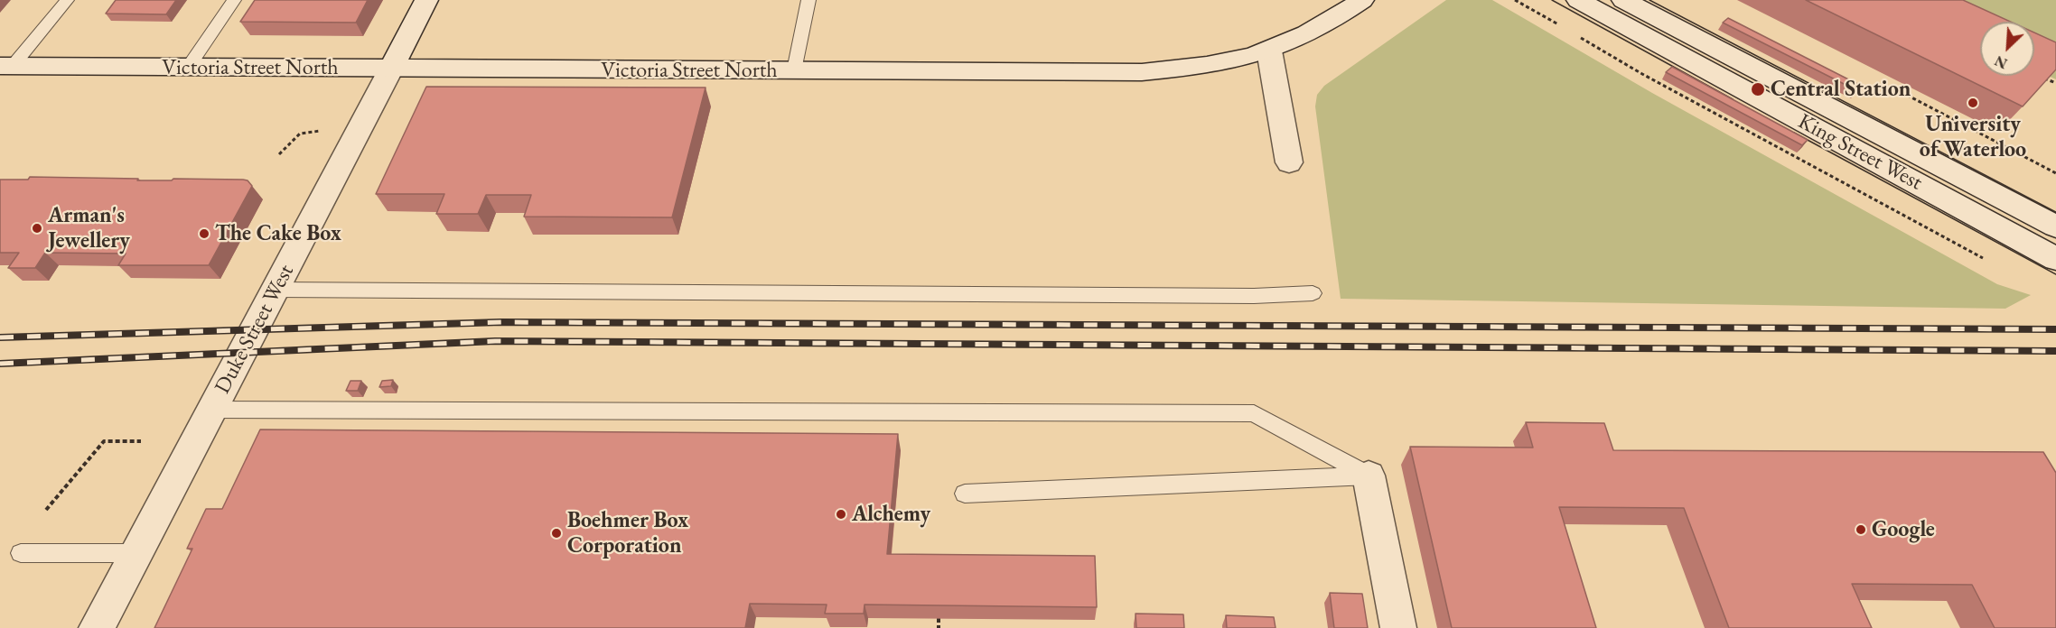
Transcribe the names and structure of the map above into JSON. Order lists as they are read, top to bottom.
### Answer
{
  "streets": {
    "main road": ["Victoria Street North", "King Street West", "Duke Street West"]
  },
  "crossings": [
    ["Victoria Street North", "Duke Street West"]
  ],
  "places": [
    "Central Station",
    "University of Waterloo",
    "Arman's Jewellery",
    "The Cake Box",
    "Alchemy",
    "Google",
    "Boehmer Box Corporation"
  ],
  "north": "bottom left"
}
